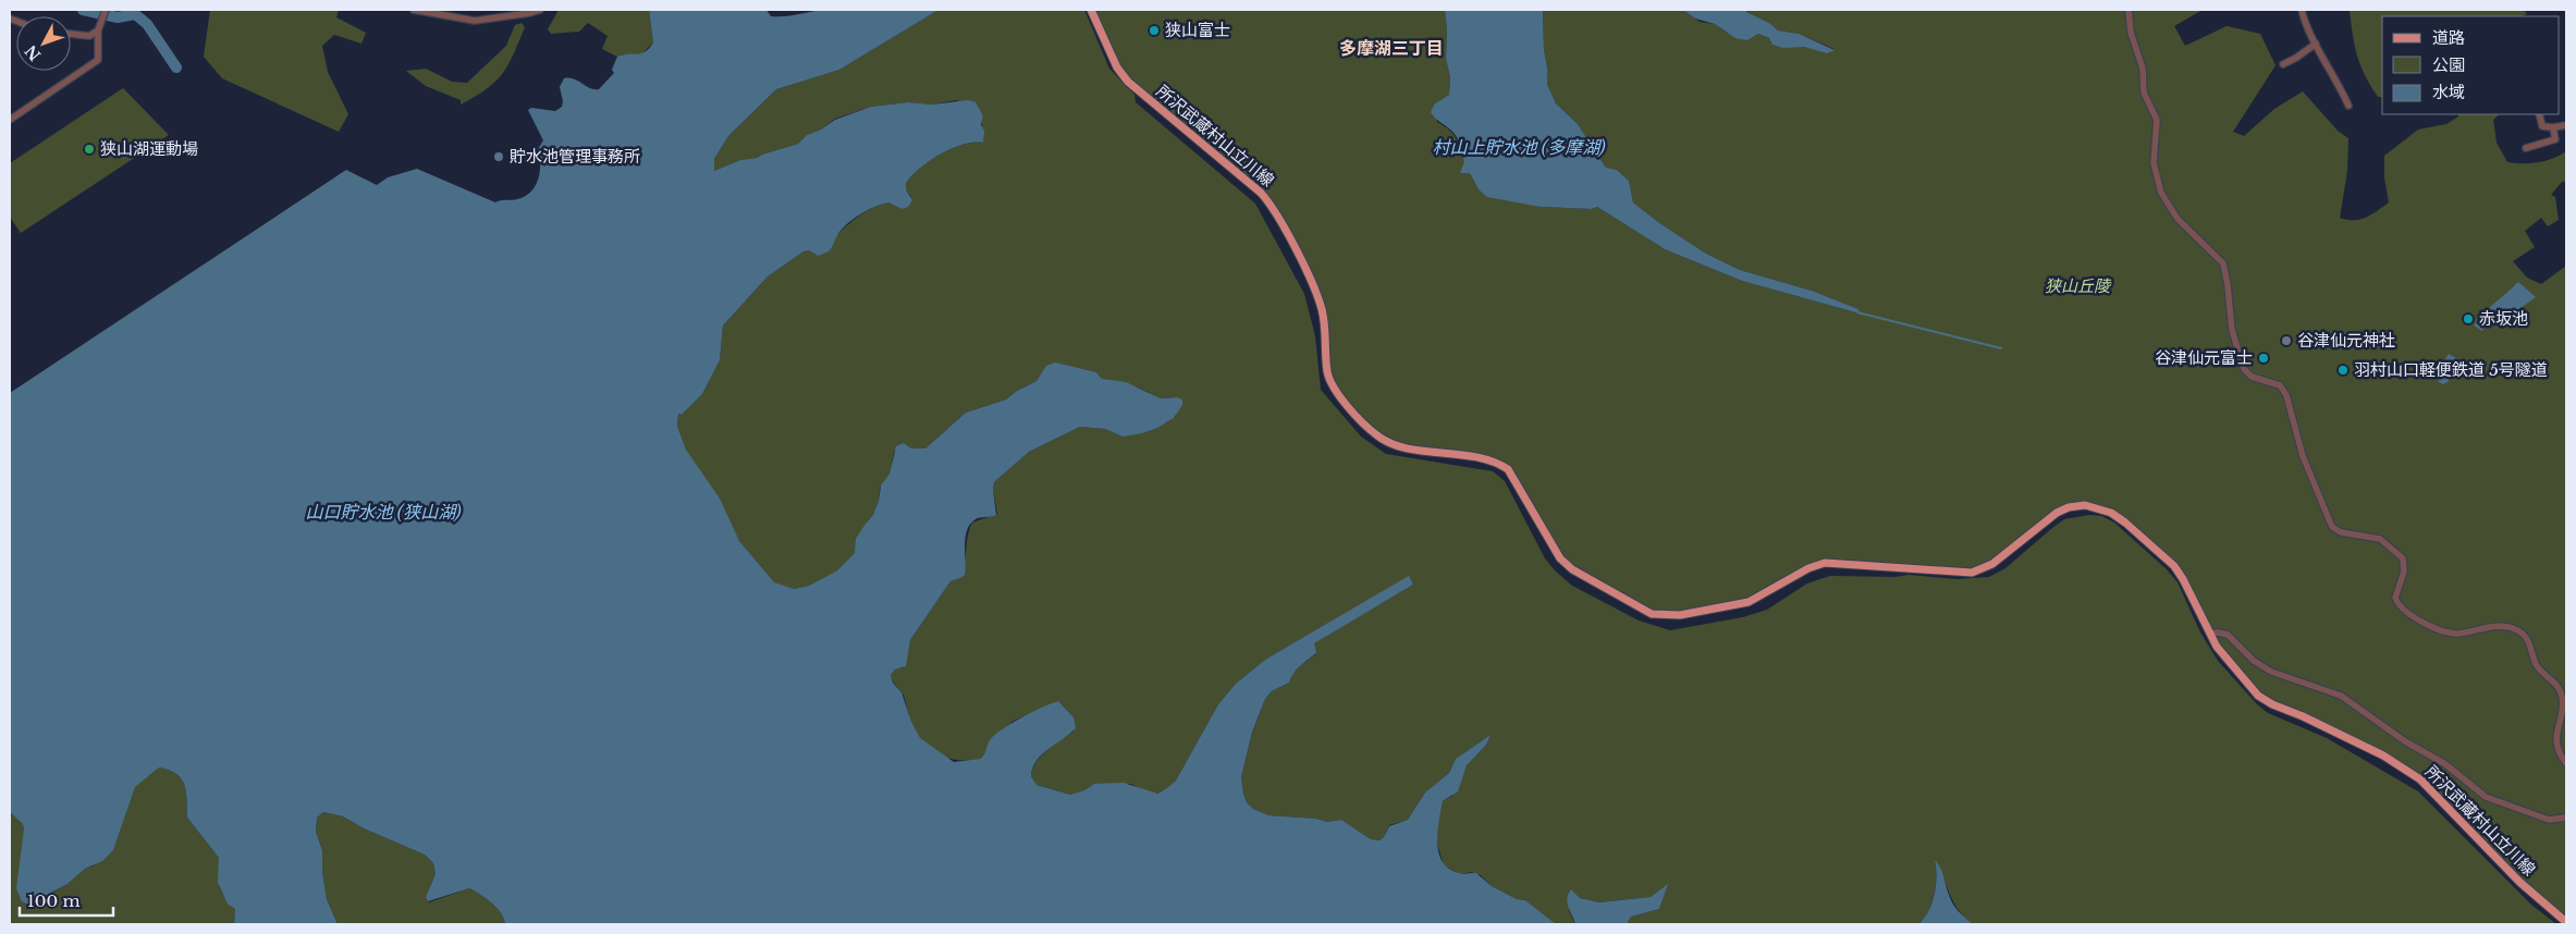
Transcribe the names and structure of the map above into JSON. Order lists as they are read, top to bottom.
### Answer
{
  "streets": {
    "main road": ["所沢武蔵村山立川線"]
  },
  "districts": ["多摩湖三丁目"],
  "water": ["村山上貯水池 (多摩湖)", "山口貯水池 (狭山湖)"],
  "parks": ["狭山丘陵"],
  "places": [
    "狭山富士",
    "狭山湖運動場",
    "貯水池管理事務所",
    "赤坂池",
    "谷津仙元神社",
    "谷津仙元富士",
    "羽村山口軽便鉄道 5号隧道"
  ],
  "legend": ["道路", "公園", "水域"],
  "scale_bar": "100 m",
  "north": "bottom left"
}
